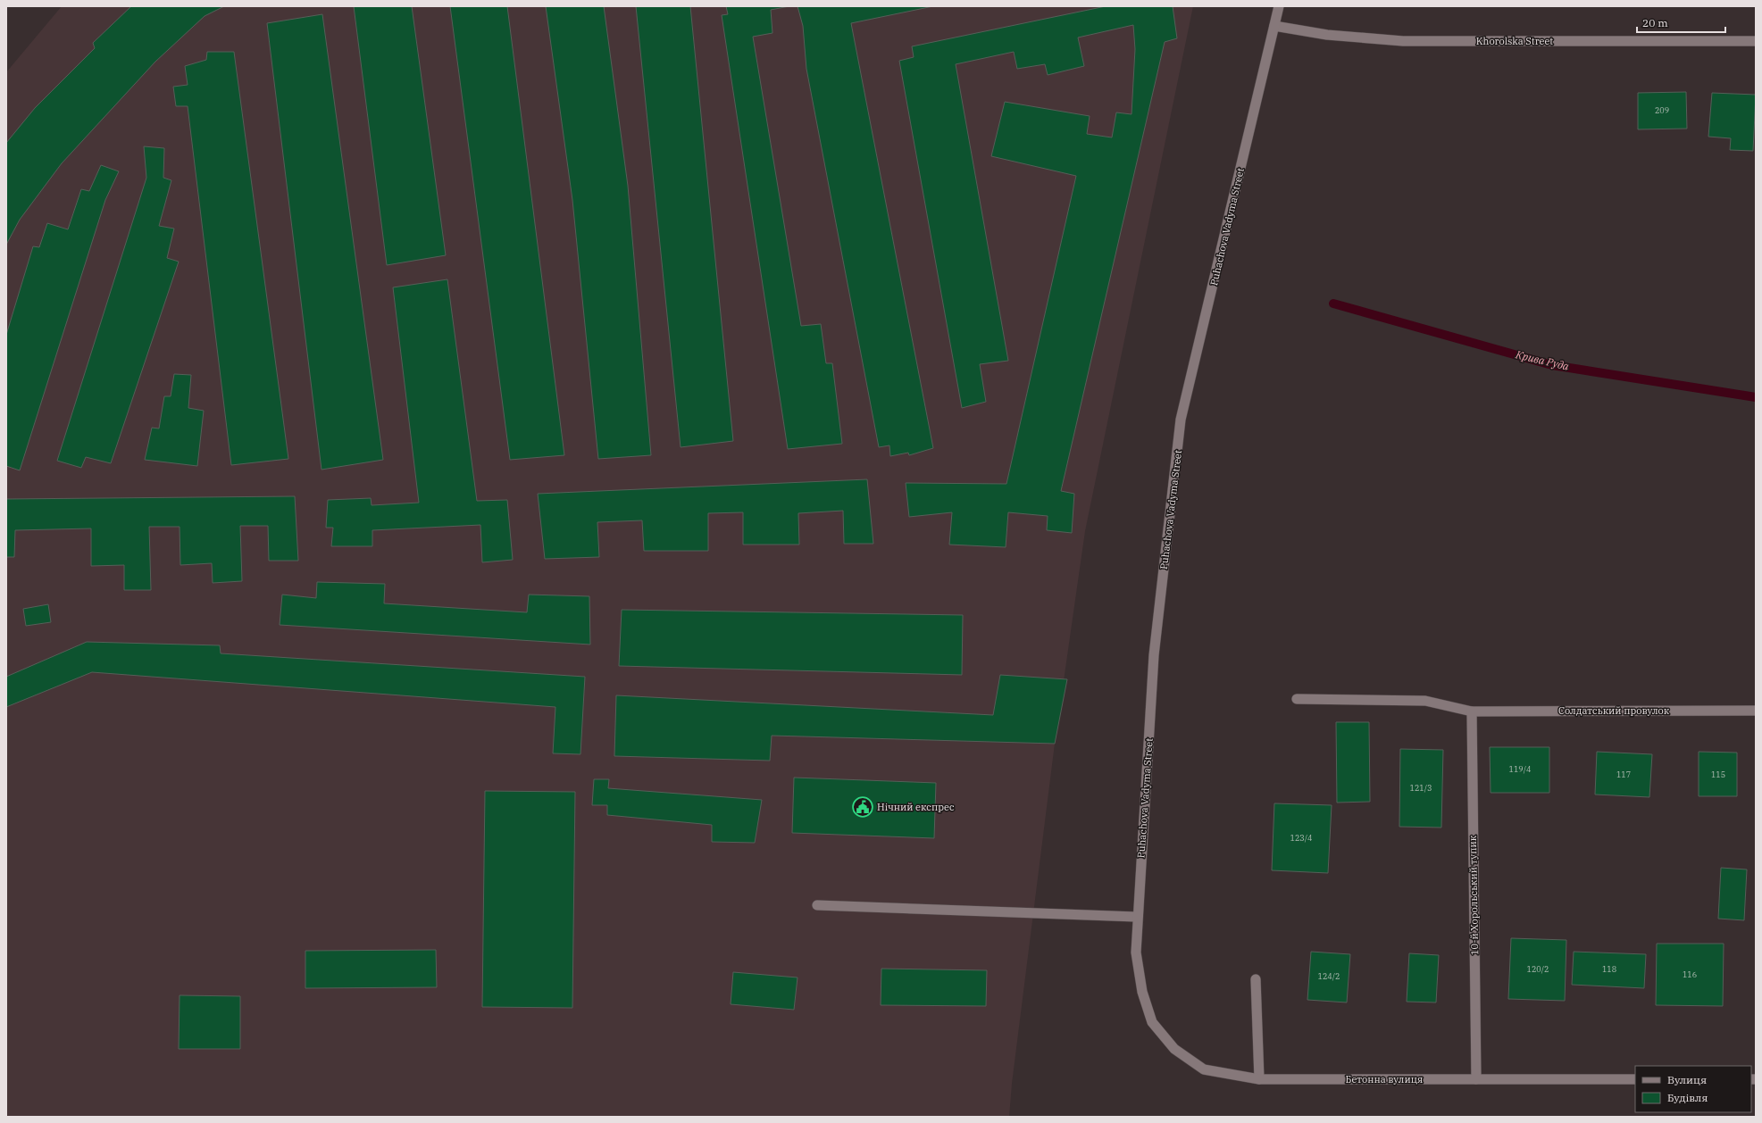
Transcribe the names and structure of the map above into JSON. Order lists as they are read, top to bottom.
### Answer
{
  "streets": {
    "street": [
      "Khorolska Street",
      "Puhachova Vadyma Street",
      "Солдатський провулок",
      "10-й Хорольський тупик",
      "Бетонна вулиця"
    ]
  },
  "crossings": [
    ["Khorolska Street", "Puhachova Vadyma Street"],
    ["Puhachova Vadyma Street", "Бетонна вулиця"],
    ["Солдатський провулок", "10-й Хорольський тупик"],
    ["10-й Хорольський тупик", "Бетонна вулиця"]
  ],
  "water": ["Крива Руда"],
  "places": {
    "public building": ["Нічний експрес"]
  },
  "house_numbers": [
    "209",
    "119/4",
    "117",
    "115",
    "121/3",
    "123/4",
    "120/2",
    "118",
    "116",
    "124/2"
  ],
  "legend": ["Вулиця", "Будівля"],
  "scale_bar": "20 m"
}
